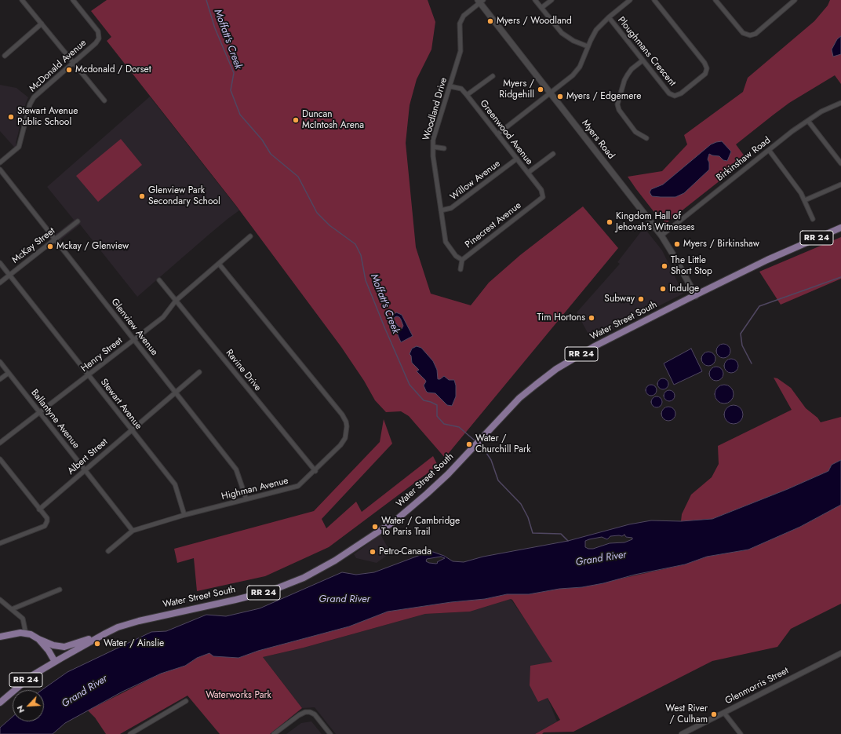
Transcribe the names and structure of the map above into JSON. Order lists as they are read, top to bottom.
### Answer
{
  "streets": {
    "main road": ["Myers Road", "RR 24", "Water Street South"],
    "street": [
      "Ploughmans Crescent",
      "McDonald Avenue",
      "Woodland Drive",
      "Greenwood Avenue",
      "Birkinshaw Road",
      "Willow Avenue",
      "Pinecrest Avenue",
      "McKay Street",
      "Glenview Avenue",
      "Henry Street",
      "Ravine Drive",
      "Stewart Avenue",
      "Ballantyne Avenue",
      "Albert Street",
      "Highman Avenue",
      "Glenmorris Street"
    ]
  },
  "crossings": [
    ["Woodland Drive", "Greenwood Avenue"],
    ["Woodland Drive", "Myers Road"],
    ["Woodland Drive", "Willow Avenue"],
    ["Woodland Drive", "Pinecrest Avenue"],
    ["Greenwood Avenue", "Willow Avenue"],
    ["Greenwood Avenue", "Pinecrest Avenue"],
    ["Myers Road", "Birkinshaw Road"],
    ["Myers Road", "Water Street South"],
    ["McKay Street", "Glenview Avenue"],
    ["McKay Street", "Stewart Avenue"],
    ["Glenview Avenue", "Henry Street"],
    ["Glenview Avenue", "Albert Street"],
    ["Glenview Avenue", "Highman Avenue"],
    ["Henry Street", "Ravine Drive"],
    ["Henry Street", "Stewart Avenue"],
    ["Henry Street", "Ballantyne Avenue"],
    ["Henry Street", "Highman Avenue"],
    ["Ravine Drive", "Highman Avenue"],
    ["Stewart Avenue", "Albert Street"],
    ["Stewart Avenue", "Highman Avenue"],
    ["Ballantyne Avenue", "Albert Street"],
    ["Ballantyne Avenue", "Highman Avenue"]
  ],
  "water": ["Moffatt's Creek", "Grand River"],
  "parks": ["Waterworks Park"],
  "places": [
    "Myers / Woodland",
    "Mcdonald / Dorset",
    "Myers / Ridgehill",
    "Myers / Edgemere",
    "Stewart Avenue Public School",
    "Duncan McIntosh Arena",
    "Glenview Park Secondary School",
    "Kingdom Hall of Jehovah's Witnesses",
    "Myers / Birkinshaw",
    "Mckay / Glenview",
    "The Little Short Stop",
    "Indulge",
    "Subway",
    "Tim Hortons",
    "Water / Churchill Park",
    "Water / Cambridge To Paris Trail",
    "Petro-Canada",
    "Water / Ainslie",
    "West River / Culham"
  ],
  "north": "bottom left"
}
